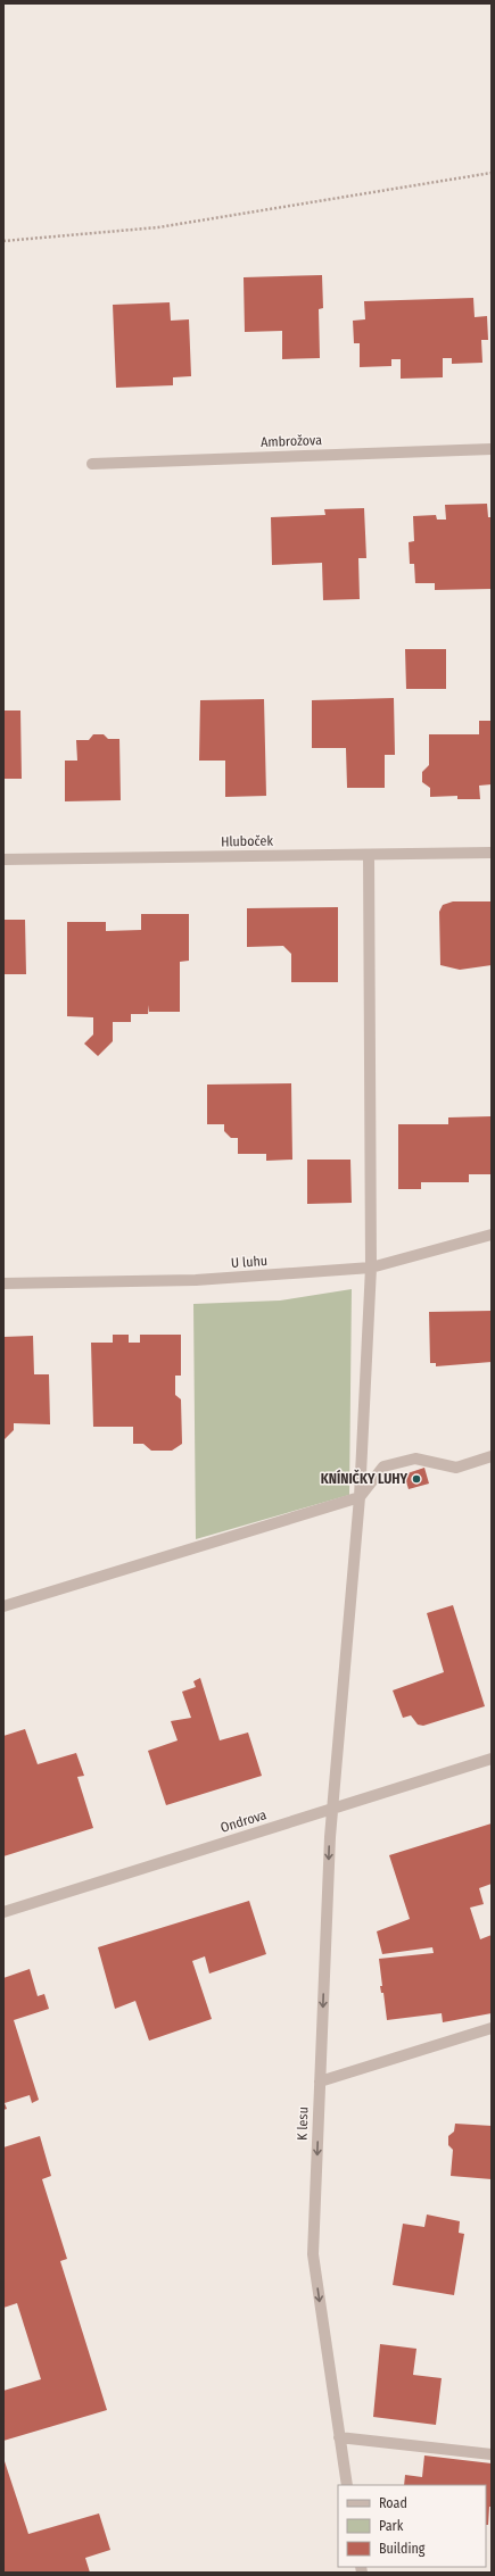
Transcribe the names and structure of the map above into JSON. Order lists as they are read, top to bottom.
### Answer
{
  "streets": {
    "street": [
      "Ambrožova",
      "Hluboček",
      "U luhu",
      "Ondrova",
      "K lesu"
    ]
  },
  "crossings": [
    ["Hluboček", "K lesu"],
    ["U luhu", "K lesu"],
    ["Ondrova", "K lesu"]
  ],
  "one_way": ["K lesu"],
  "places": ["KNÍNIČKY LUHY"],
  "legend": ["Road", "Park", "Building"]
}
